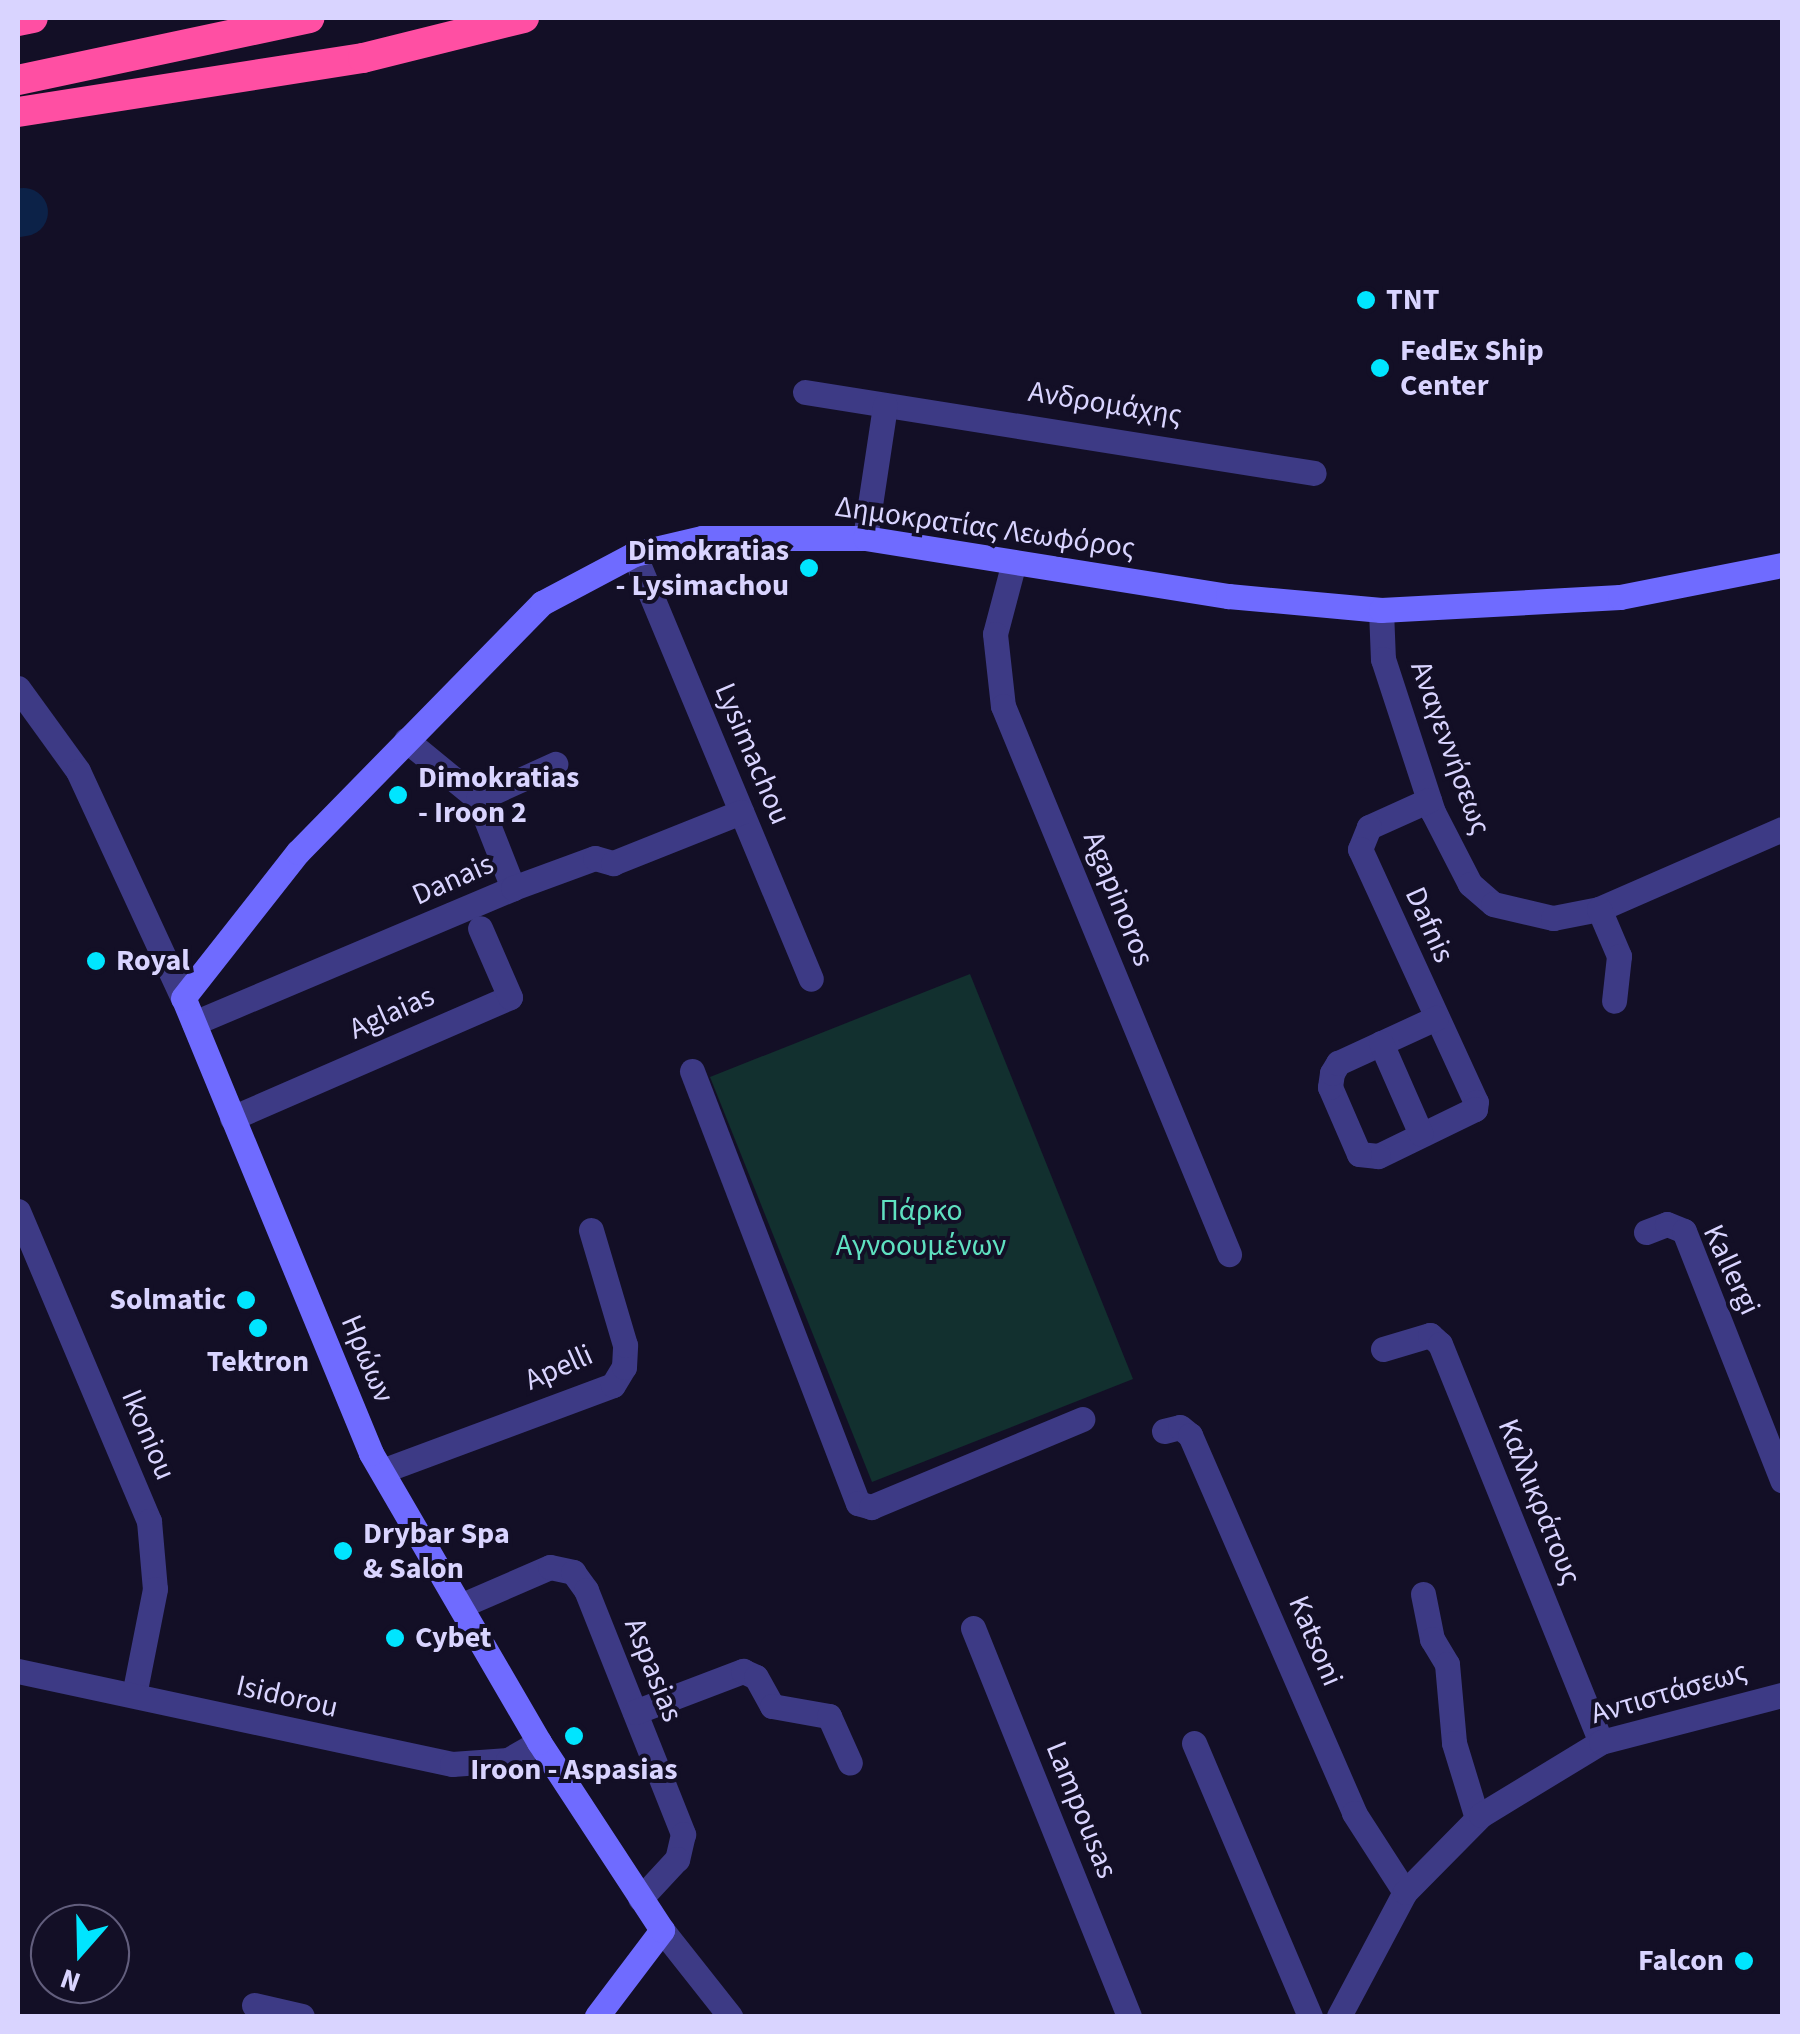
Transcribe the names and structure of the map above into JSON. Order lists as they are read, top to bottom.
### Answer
{
  "streets": {
    "street": [
      "Ανδρομάχης",
      "Δημοκρατίας Λεωφόρος",
      "Αναγεννήσεως",
      "Lysimachou",
      "Danais",
      "Agapinoros",
      "Dafnis",
      "Aglaias",
      "Kallergi",
      "Ηρώων",
      "Apelli",
      "Ikoniou",
      "Καλλικράτους",
      "Katsoni",
      "Aspasias",
      "Αντιστάσεως",
      "Isidorou",
      "Lampousas"
    ]
  },
  "crossings": [
    ["Δημοκρατίας Λεωφόρος", "Αναγεννήσεως"],
    ["Δημοκρατίας Λεωφόρος", "Lysimachou"],
    ["Δημοκρατίας Λεωφόρος", "Agapinoros"],
    ["Δημοκρατίας Λεωφόρος", "Ηρώων"],
    ["Αναγεννήσεως", "Dafnis"],
    ["Lysimachou", "Danais"],
    ["Danais", "Ηρώων"],
    ["Aglaias", "Ηρώων"],
    ["Ηρώων", "Apelli"],
    ["Ηρώων", "Aspasias"],
    ["Ηρώων", "Isidorou"],
    ["Ikoniou", "Isidorou"],
    ["Καλλικράτους", "Αντιστάσεως"],
    ["Katsoni", "Αντιστάσεως"]
  ],
  "parks": ["Πάρκο Αγνοουμένων"],
  "places": [
    "TNT",
    "FedEx Ship Center",
    "Dimokratias - Lysimachou",
    "Dimokratias - Iroon 2",
    "Royal",
    "Solmatic",
    "Tektron",
    "Drybar Spa & Salon",
    "Cybet",
    "Iroon - Aspasias",
    "Falcon"
  ],
  "north": "bottom"
}
